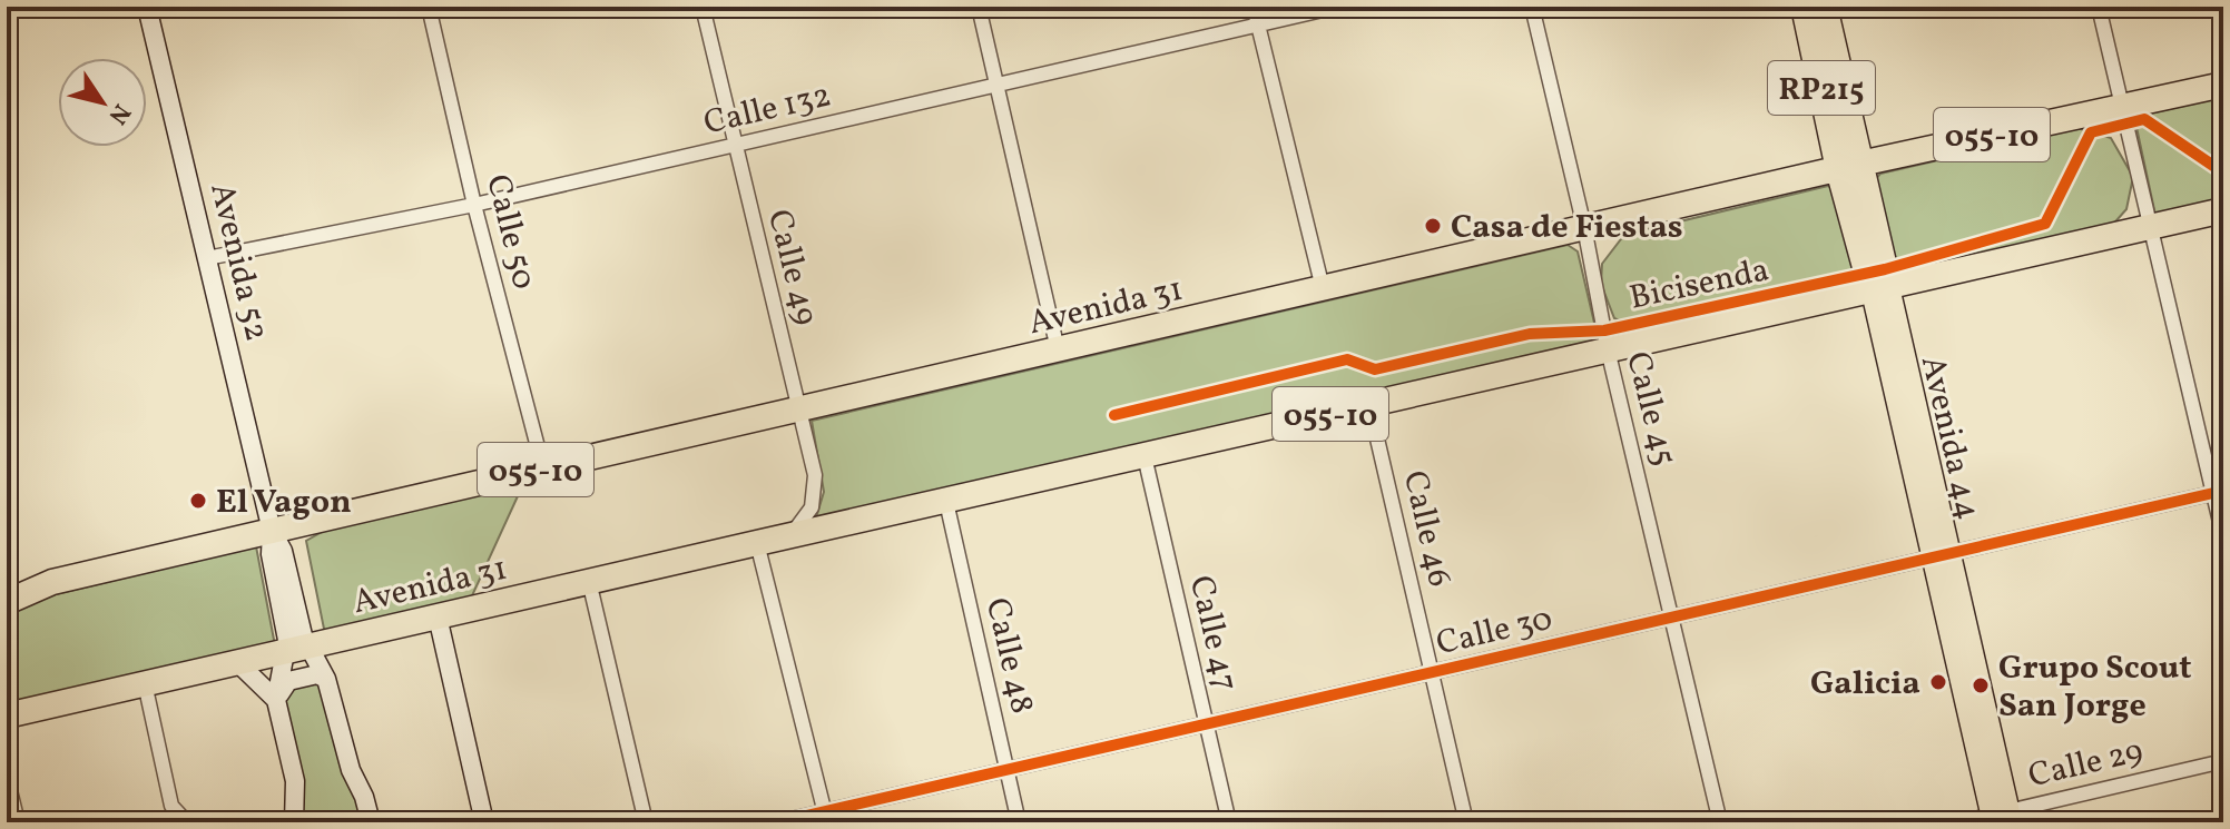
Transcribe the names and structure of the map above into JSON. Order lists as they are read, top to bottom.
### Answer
{
  "streets": {
    "highway": [
      "RP215",
      "055-10",
      "Avenida 31",
      "Avenida 44"
    ],
    "main road": ["Avenida 52"],
    "street": [
      "Calle 132",
      "Calle 50",
      "Calle 49",
      "Calle 45",
      "Calle 46",
      "Calle 30",
      "Calle 47",
      "Calle 48",
      "Calle 29"
    ],
    "cycle path": ["Bicisenda"]
  },
  "crossings": [
    ["Calle 132", "Calle 50"],
    ["Calle 132", "Avenida 52"],
    ["Calle 132", "Calle 49"],
    ["Calle 50", "Avenida 31"],
    ["Avenida 52", "Avenida 31"],
    ["Calle 49", "Avenida 31"],
    ["Avenida 31", "Calle 45"],
    ["Avenida 31", "Avenida 44"],
    ["Avenida 31", "Calle 46"],
    ["Avenida 31", "Calle 47"],
    ["Avenida 31", "Calle 48"],
    ["Calle 45", "Calle 30"],
    ["Avenida 44", "Calle 30"],
    ["Avenida 44", "Calle 29"],
    ["Calle 46", "Calle 30"],
    ["Calle 30", "Calle 47"],
    ["Calle 30", "Calle 48"]
  ],
  "places": [
    "Casa de Fiestas",
    "El Vagon",
    "Galicia",
    "Grupo Scout San Jorge"
  ],
  "north": "bottom right"
}
